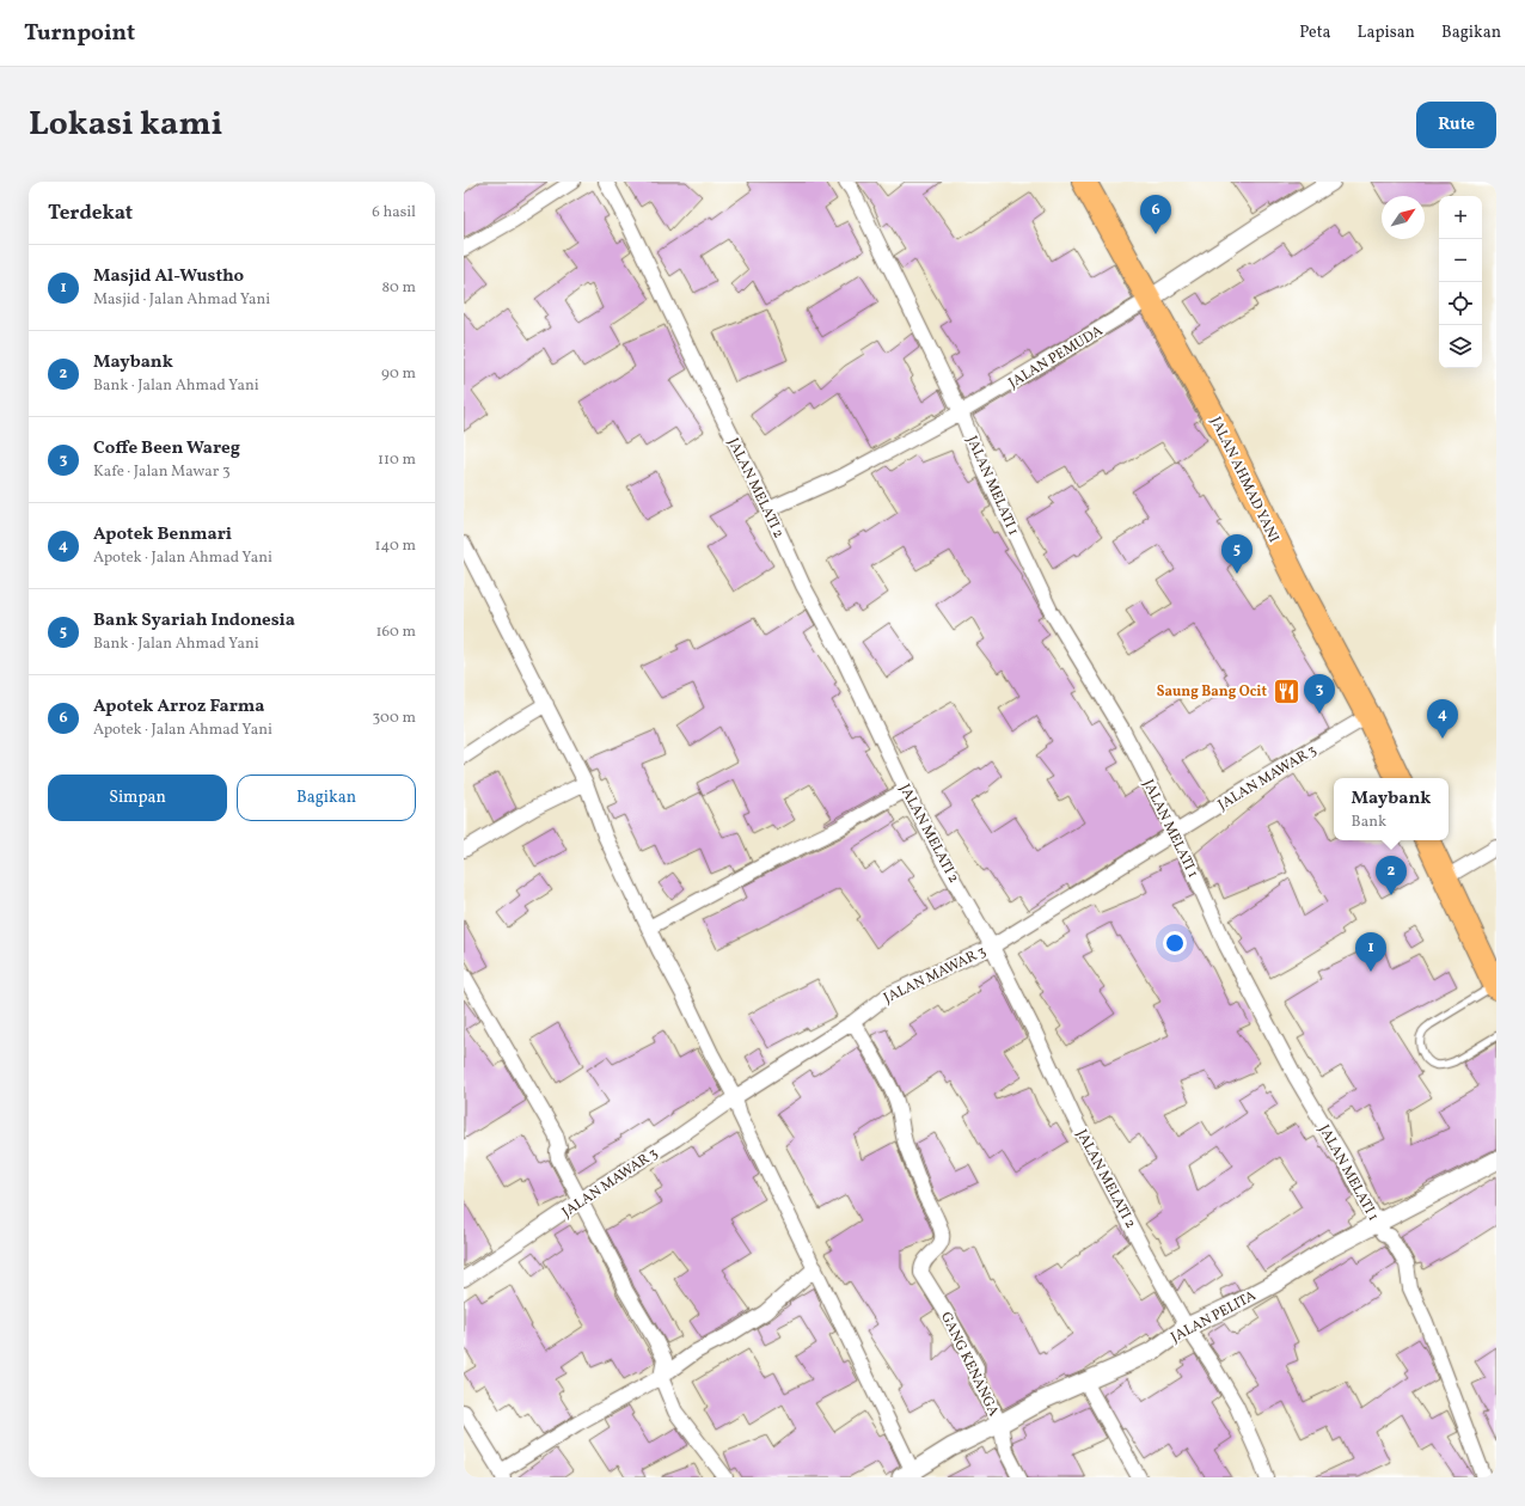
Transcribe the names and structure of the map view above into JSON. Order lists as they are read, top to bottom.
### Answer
{
  "streets": {
    "highway": ["JALAN AHMAD YANI"],
    "street": [
      "JALAN PEMUDA",
      "JALAN MELATI 1",
      "JALAN MELATI 2",
      "JALAN MAWAR 3",
      "JALAN PELITA",
      "GANG KENANGA"
    ]
  },
  "crossings": [
    ["JALAN PEMUDA", "JALAN AHMAD YANI"],
    ["JALAN PEMUDA", "JALAN MELATI 1"],
    ["JALAN PEMUDA", "JALAN MELATI 2"],
    ["JALAN AHMAD YANI", "JALAN MAWAR 3"],
    ["JALAN MELATI 1", "JALAN MAWAR 3"],
    ["JALAN MELATI 1", "JALAN PELITA"],
    ["JALAN MELATI 2", "JALAN MAWAR 3"],
    ["JALAN MELATI 2", "JALAN PELITA"],
    ["JALAN MAWAR 3", "GANG KENANGA"],
    ["JALAN PELITA", "GANG KENANGA"]
  ],
  "places": {
    "restaurant": ["Saung Bang Ocit"]
  },
  "north": "top right",
  "page": {
    "header": "Turnpoint",
    "nav": ["Peta", "Lapisan", "Bagikan"],
    "title": "Lokasi kami",
    "buttons": [
      "Rute",
      ["Simpan", "Bagikan"]
    ],
    "heading": ["Terdekat", "6 hasil"],
    "pins": [
      "6",
      "5",
      "3",
      "4",
      "2",
      "1"
    ],
    "map_buttons": ["+", "−"],
    "list": [
      {
        "mark": "1",
        "name": "Masjid Al-Wustho",
        "note": "Masjid · Jalan Ahmad Yani",
        "value": "80 m"
      },
      {
        "mark": "2",
        "name": "Maybank",
        "note": "Bank · Jalan Ahmad Yani",
        "value": "90 m"
      },
      {
        "mark": "3",
        "name": "Coffe Been Wareg",
        "note": "Kafe · Jalan Mawar 3",
        "value": "110 m"
      },
      {
        "mark": "4",
        "name": "Apotek Benmari",
        "note": "Apotek · Jalan Ahmad Yani",
        "value": "140 m"
      },
      {
        "mark": "5",
        "name": "Bank Syariah Indonesia",
        "note": "Bank · Jalan Ahmad Yani",
        "value": "160 m"
      },
      {
        "mark": "6",
        "name": "Apotek Arroz Farma",
        "note": "Apotek · Jalan Ahmad Yani",
        "value": "300 m"
      }
    ],
    "popup": ["Maybank", "Bank"]
  }
}
